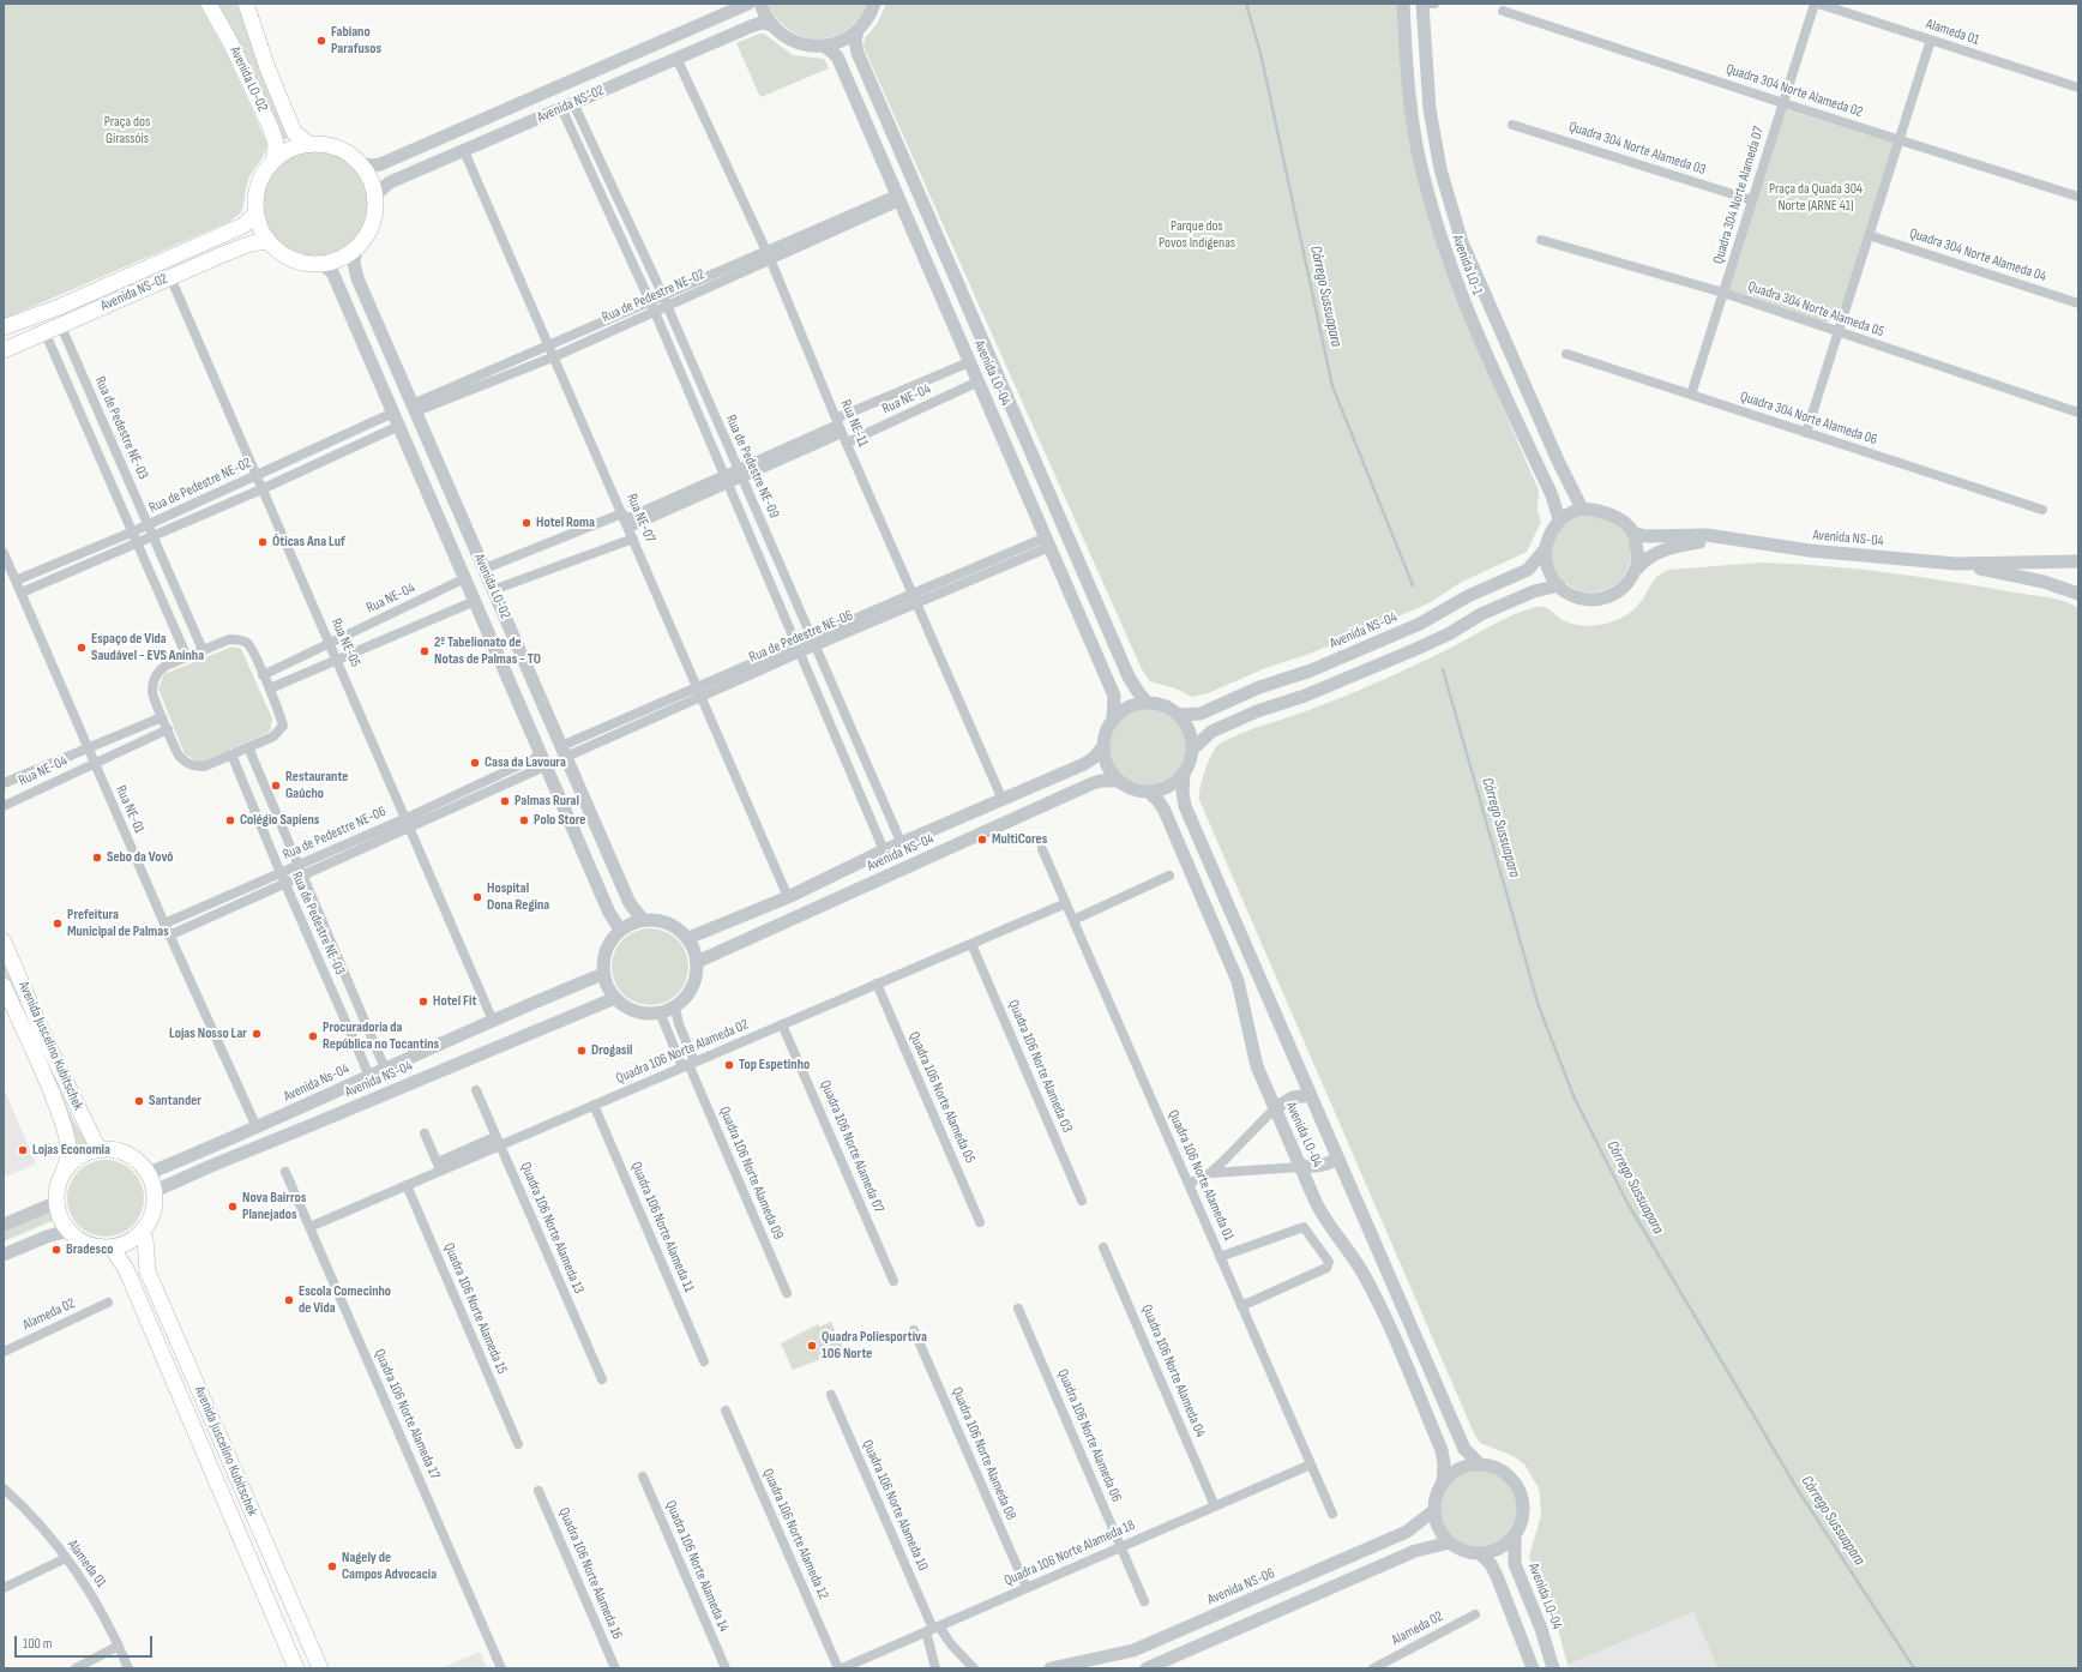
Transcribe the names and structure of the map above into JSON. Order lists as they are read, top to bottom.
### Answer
{
  "streets": {
    "main road": ["Avenida LO-02", "Avenida NS-02", "Avenida Juscelino Kubitschek"],
    "street": [
      "Alameda 01",
      "Quadra 304 Norte Alameda 02",
      "Quadra 304 Norte Alameda 03",
      "Quadra 304 Norte Alameda 07",
      "Quadra 304 Norte Alameda 04",
      "Avenida LO-1",
      "Rua de Pedestre NE-02",
      "Quadra 304 Norte Alameda 05",
      "Avenida LO-04",
      "Rua NE-04",
      "Quadra 304 Norte Alameda 06",
      "Rua NE-11",
      "Rua de Pedestre NE-03",
      "Rua de Pedestre NE-09",
      "Rua NE-07",
      "Avenida NS-04",
      "Rua de Pedestre NE-06",
      "Rua NE-05",
      "Rua NE-01",
      "Quadra 106 Norte Alameda 02",
      "Quadra 106 Norte Alameda 03",
      "Avenida Ns-04",
      "Quadra 106 Norte Alameda 05",
      "Quadra 106 Norte Alameda 07",
      "Quadra 106 Norte Alameda 09",
      "Quadra 106 Norte Alameda 01",
      "Quadra 106 Norte Alameda 11",
      "Quadra 106 Norte Alameda 13",
      "Quadra 106 Norte Alameda 15",
      "Alameda 02",
      "Quadra 106 Norte Alameda 04",
      "Quadra 106 Norte Alameda 17",
      "Quadra 106 Norte Alameda 06",
      "Quadra 106 Norte Alameda 08",
      "Quadra 106 Norte Alameda 10",
      "Quadra 106 Norte Alameda 12",
      "Quadra 106 Norte Alameda 18",
      "Quadra 106 Norte Alameda 14",
      "Quadra 106 Norte Alameda 16",
      "Avenida NS-06"
    ]
  },
  "crossings": [
    ["Avenida LO-02", "Avenida NS-02"],
    ["Avenida LO-02", "Rua de Pedestre NE-02"],
    ["Avenida LO-02", "Rua NE-04"],
    ["Avenida LO-02", "Avenida NS-04"],
    ["Avenida LO-02", "Rua de Pedestre NE-06"],
    ["Avenida LO-02", "Avenida Ns-04"],
    ["Quadra 304 Norte Alameda 02", "Quadra 304 Norte Alameda 07"],
    ["Avenida NS-02", "Rua NE-11"],
    ["Avenida NS-02", "Rua de Pedestre NE-03"],
    ["Avenida NS-02", "Rua de Pedestre NE-09"],
    ["Avenida NS-02", "Rua NE-07"],
    ["Avenida NS-02", "Rua NE-05"],
    ["Quadra 304 Norte Alameda 03", "Quadra 304 Norte Alameda 07"],
    ["Quadra 304 Norte Alameda 07", "Quadra 304 Norte Alameda 05"],
    ["Quadra 304 Norte Alameda 07", "Quadra 304 Norte Alameda 06"],
    ["Avenida LO-1", "Avenida NS-04"],
    ["Rua de Pedestre NE-02", "Avenida LO-04"],
    ["Rua de Pedestre NE-02", "Rua NE-11"],
    ["Rua de Pedestre NE-02", "Rua de Pedestre NE-03"],
    ["Rua de Pedestre NE-02", "Rua de Pedestre NE-09"],
    ["Rua de Pedestre NE-02", "Rua NE-07"],
    ["Rua de Pedestre NE-02", "Rua NE-05"],
    ["Rua de Pedestre NE-02", "Rua NE-01"],
    ["Avenida LO-04", "Rua NE-04"],
    ["Avenida LO-04", "Avenida NS-04"],
    ["Avenida LO-04", "Rua de Pedestre NE-06"],
    ["Avenida LO-04", "Avenida NS-06"],
    ["Rua NE-04", "Rua NE-11"],
    ["Rua NE-04", "Rua de Pedestre NE-03"],
    ["Rua NE-04", "Rua NE-05"],
    ["Rua NE-04", "Rua NE-01"],
    ["Rua NE-11", "Avenida NS-04"],
    ["Rua NE-11", "Rua de Pedestre NE-06"],
    ["Rua de Pedestre NE-03", "Rua de Pedestre NE-06"],
    ["Rua de Pedestre NE-03", "Avenida Ns-04"],
    ["Rua de Pedestre NE-09", "Avenida NS-04"],
    ["Rua de Pedestre NE-09", "Rua de Pedestre NE-06"],
    ["Rua NE-07", "Avenida NS-04"],
    ["Rua NE-07", "Rua de Pedestre NE-06"],
    ["Avenida NS-04", "Avenida Juscelino Kubitschek"],
    ["Avenida NS-04", "Avenida Ns-04"],
    ["Rua de Pedestre NE-06", "Rua NE-05"],
    ["Rua de Pedestre NE-06", "Rua NE-01"],
    ["Rua NE-05", "Avenida Ns-04"],
    ["Rua NE-01", "Avenida Ns-04"],
    ["Avenida Juscelino Kubitschek", "Avenida Ns-04"],
    ["Quadra 106 Norte Alameda 02", "Quadra 106 Norte Alameda 03"],
    ["Quadra 106 Norte Alameda 02", "Quadra 106 Norte Alameda 05"],
    ["Quadra 106 Norte Alameda 02", "Quadra 106 Norte Alameda 07"],
    ["Quadra 106 Norte Alameda 02", "Quadra 106 Norte Alameda 09"],
    ["Quadra 106 Norte Alameda 02", "Quadra 106 Norte Alameda 01"],
    ["Quadra 106 Norte Alameda 02", "Quadra 106 Norte Alameda 11"],
    ["Quadra 106 Norte Alameda 02", "Quadra 106 Norte Alameda 13"],
    ["Quadra 106 Norte Alameda 02", "Quadra 106 Norte Alameda 15"],
    ["Quadra 106 Norte Alameda 02", "Quadra 106 Norte Alameda 17"],
    ["Quadra 106 Norte Alameda 01", "Quadra 106 Norte Alameda 18"],
    ["Quadra 106 Norte Alameda 04", "Quadra 106 Norte Alameda 18"],
    ["Quadra 106 Norte Alameda 06", "Quadra 106 Norte Alameda 18"],
    ["Quadra 106 Norte Alameda 08", "Quadra 106 Norte Alameda 18"],
    ["Quadra 106 Norte Alameda 10", "Quadra 106 Norte Alameda 18"],
    ["Quadra 106 Norte Alameda 12", "Quadra 106 Norte Alameda 18"]
  ],
  "water": ["Córrego Sussuapara"],
  "parks": ["Praça dos Girassóis", "Praça da Quada 304 Norte (ARNE 41)", "Parque dos Povos Indígenas"],
  "places": [
    "Fabiano Parafusos",
    "Hotel Roma",
    "Óticas Ana Luf",
    "Espaço de Vida Saudável - EVS Aninha",
    "2º Tabelionato de Notas de Palmas - TO",
    "Casa da Lavoura",
    "Restaurante Gaúcho",
    "Palmas Rural",
    "Colégio Sapiens",
    "Polo Store",
    "MultiCores",
    "Sebo da Vovó",
    "Hospital Dona Regina",
    "Prefeitura Municipal de Palmas",
    "Hotel Fit",
    "Lojas Nosso Lar",
    "Procuradoria da República no Tocantins",
    "Drogasil",
    "Top Espetinho",
    "Santander",
    "Lojas Economia",
    "Nova Bairros Planejados",
    "Bradesco",
    "Escola Comecinho de Vida",
    "Quadra Poliesportiva 106 Norte",
    "Nagely de Campos Advocacia"
  ],
  "scale_bar": "100 m"
}
